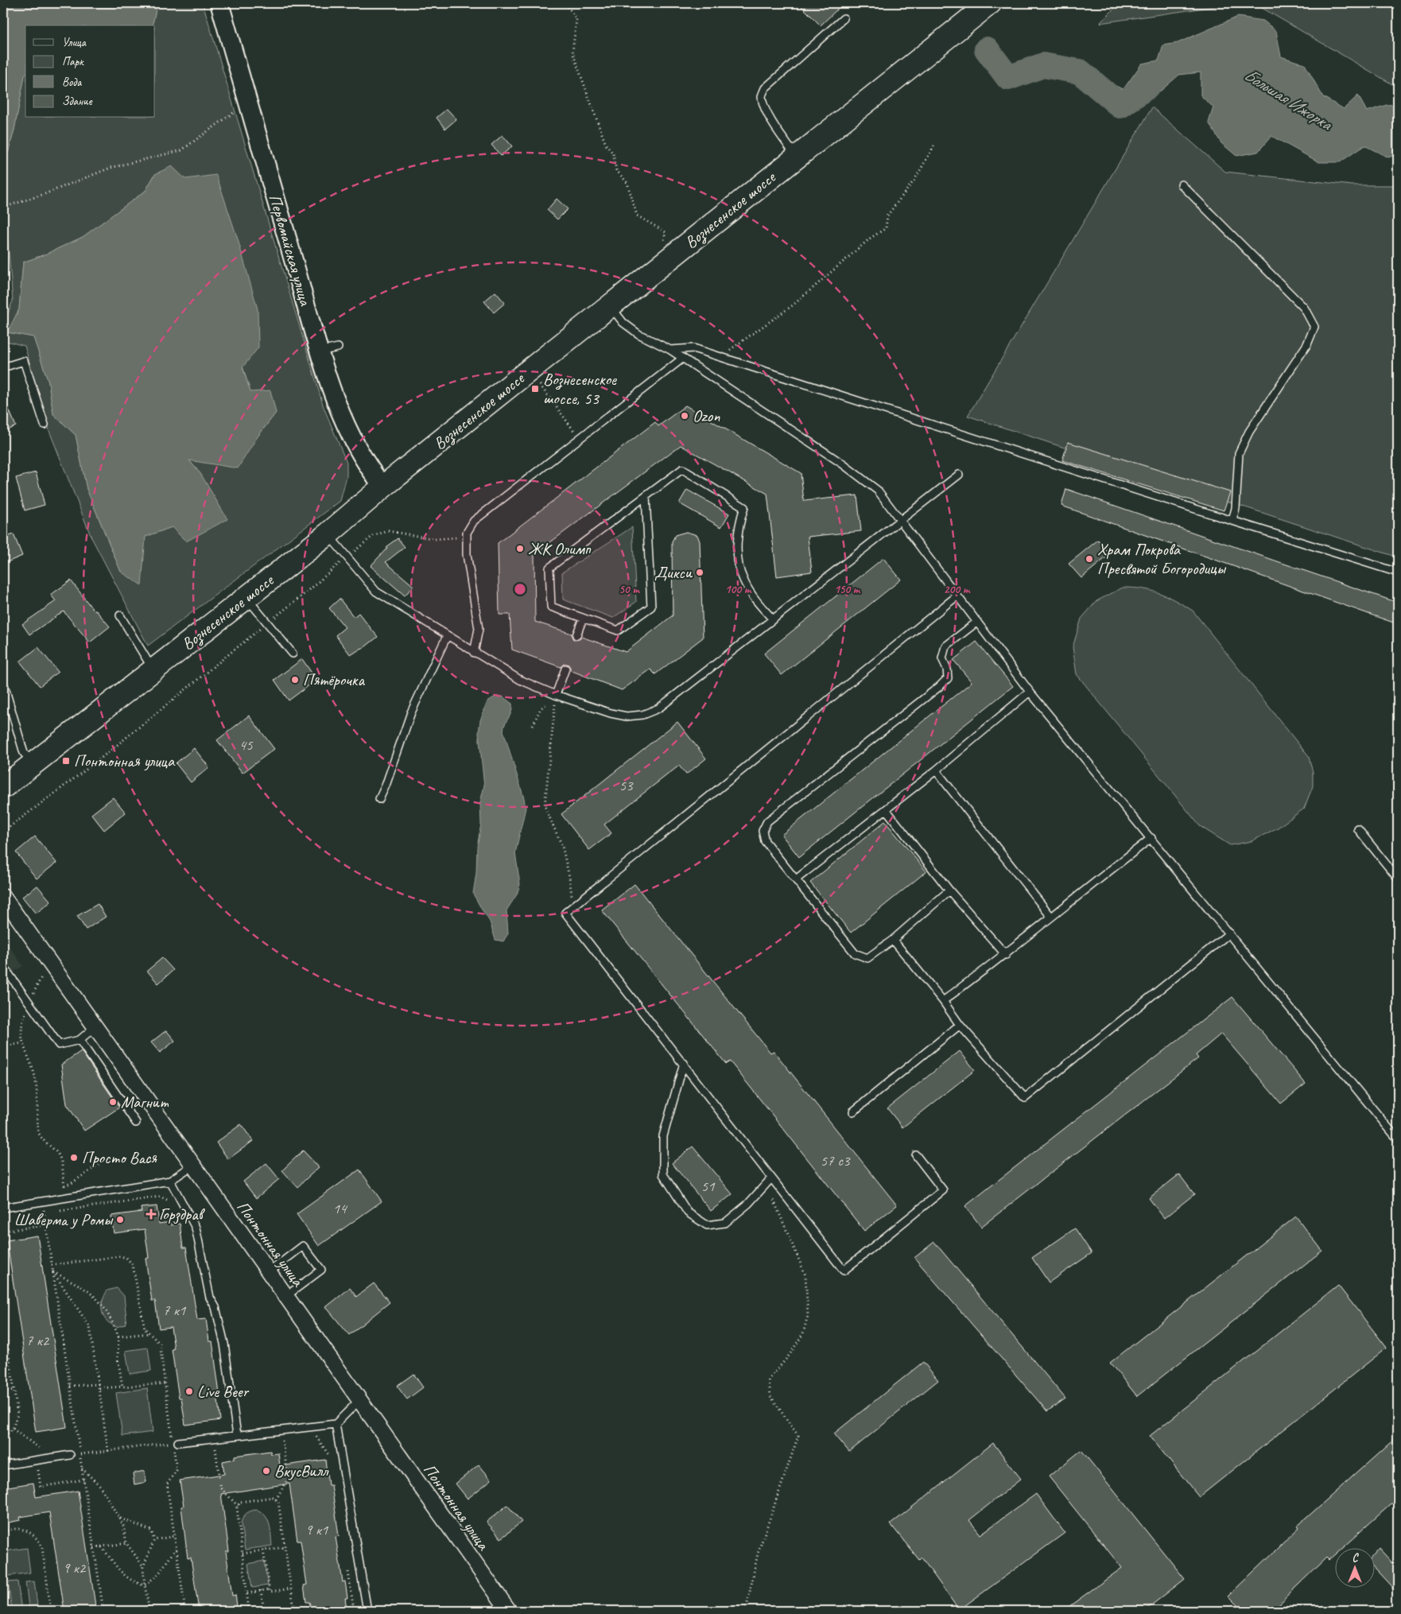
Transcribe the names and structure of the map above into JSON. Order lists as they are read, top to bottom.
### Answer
{
  "streets": {
    "main road": ["Вознесенское шоссе"],
    "street": ["Первомайская улица", "Понтонная улица"]
  },
  "crossings": [
    ["Вознесенское шоссе", "Первомайская улица"]
  ],
  "water": ["Большая Ижорка"],
  "places": {
    "transit": ["Вознесенское шоссе, 53", "Понтонная улица"],
    "other": [
      "Ozon",
      "ЖК Олимп",
      "Храм Покрова Пресвятой Богородицы",
      "Дикси",
      "Пятёрочка",
      "Магнит",
      "Просто Вася",
      "Шаверма у Ромы",
      "Live Beer",
      "ВкусВилл"
    ],
    "health": ["Горздрав"]
  },
  "house_numbers": [
    "45",
    "53",
    "57 с3",
    "51",
    "14",
    "7 к1",
    "7 к2",
    "9 к1",
    "9 к2"
  ],
  "legend": [
    "Улица",
    "Парк",
    "Вода",
    "Здание"
  ],
  "north": "top",
  "rings": [
    "50 m",
    "100 m",
    "150 m",
    "200 m"
  ]
}
